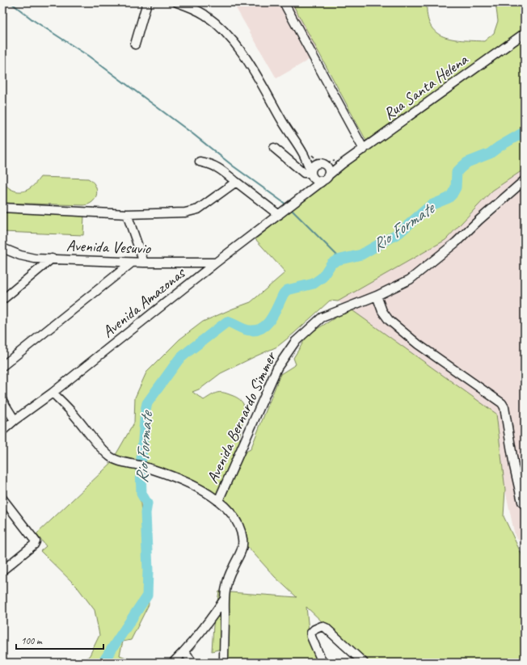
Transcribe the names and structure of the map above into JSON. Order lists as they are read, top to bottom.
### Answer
{
  "streets": {
    "street": [
      "Rua Santa Helena",
      "Avenida Vesuvio",
      "Avenida Amazonas",
      "Avenida Bernardo Simmer"
    ]
  },
  "crossings": [
    ["Rua Santa Helena", "Avenida Amazonas"],
    ["Avenida Vesuvio", "Avenida Amazonas"]
  ],
  "water": ["Rio Formate"],
  "scale_bar": "100 m"
}
